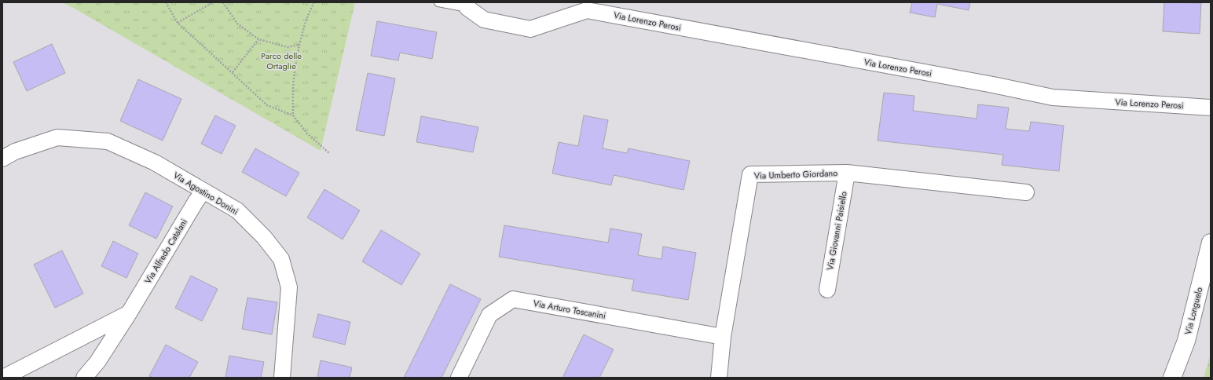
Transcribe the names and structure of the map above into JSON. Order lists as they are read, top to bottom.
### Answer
{
  "streets": {
    "street": [
      "Via Lorenzo Perosi",
      "Via Umberto Giordano",
      "Via Agostino Donini",
      "Via Giovanni Paisiello",
      "Via Alfredo Catalani",
      "Via Arturo Toscanini",
      "Via Longuelo"
    ]
  },
  "crossings": [
    ["Via Umberto Giordano", "Via Giovanni Paisiello"],
    ["Via Umberto Giordano", "Via Arturo Toscanini"],
    ["Via Agostino Donini", "Via Alfredo Catalani"]
  ],
  "parks": ["Parco delle Ortaglie"]
}
